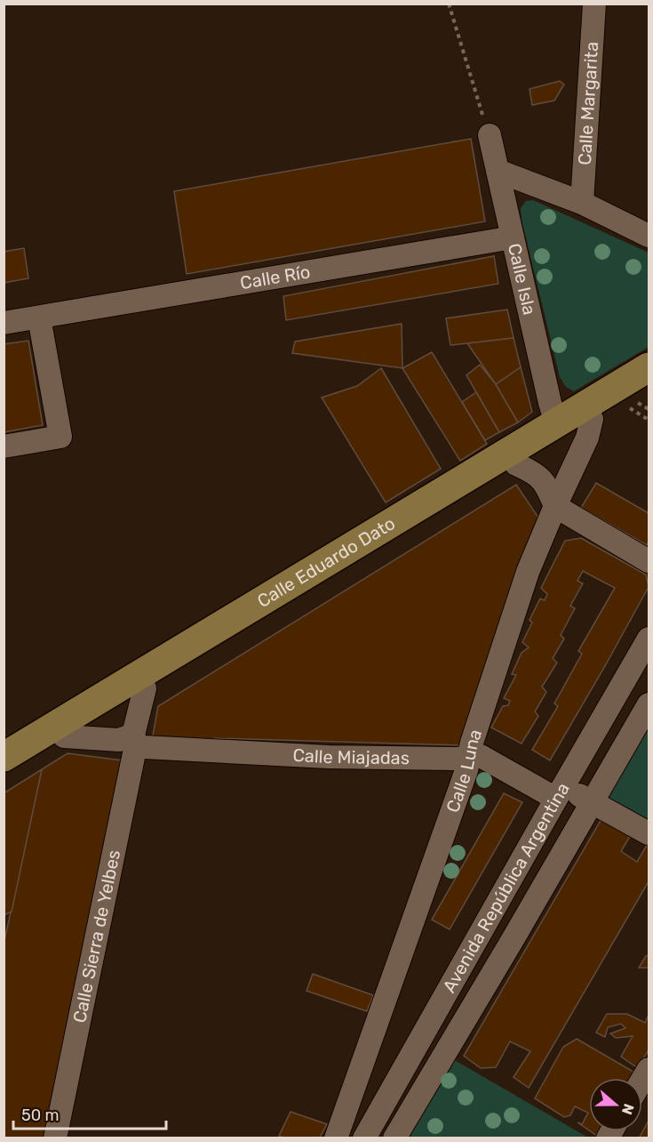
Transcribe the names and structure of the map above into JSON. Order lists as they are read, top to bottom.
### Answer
{
  "streets": {
    "main road": ["Calle Eduardo Dato"],
    "street": [
      "Calle Margarita",
      "Calle Río",
      "Calle Isla",
      "Calle Miajadas",
      "Calle Luna",
      "Avenida República Argentina",
      "Calle Sierra de Yelbes"
    ]
  },
  "crossings": [
    ["Calle Río", "Calle Isla"],
    ["Calle Isla", "Calle Eduardo Dato"],
    ["Calle Eduardo Dato", "Calle Miajadas"],
    ["Calle Eduardo Dato", "Calle Luna"],
    ["Calle Eduardo Dato", "Calle Sierra de Yelbes"],
    ["Calle Miajadas", "Calle Luna"],
    ["Calle Miajadas", "Avenida República Argentina"],
    ["Calle Miajadas", "Calle Sierra de Yelbes"]
  ],
  "scale_bar": "50 m",
  "north": "right"
}
